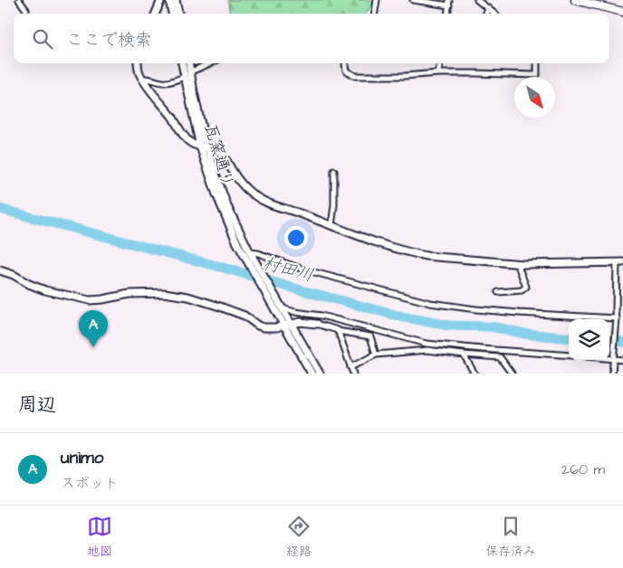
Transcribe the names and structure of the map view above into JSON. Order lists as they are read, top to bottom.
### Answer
{
  "streets": {
    "street": ["瓦窯通り"]
  },
  "water": ["村田川"],
  "north": "bottom right",
  "page": {
    "search": "ここで検索",
    "pins": "A",
    "heading": "周辺",
    "list": [
      {
        "mark": "A",
        "name": "unimo",
        "note": "スポット",
        "value": "260 m"
      }
    ],
    "nav": ["地図", "経路", "保存済み"]
  }
}
